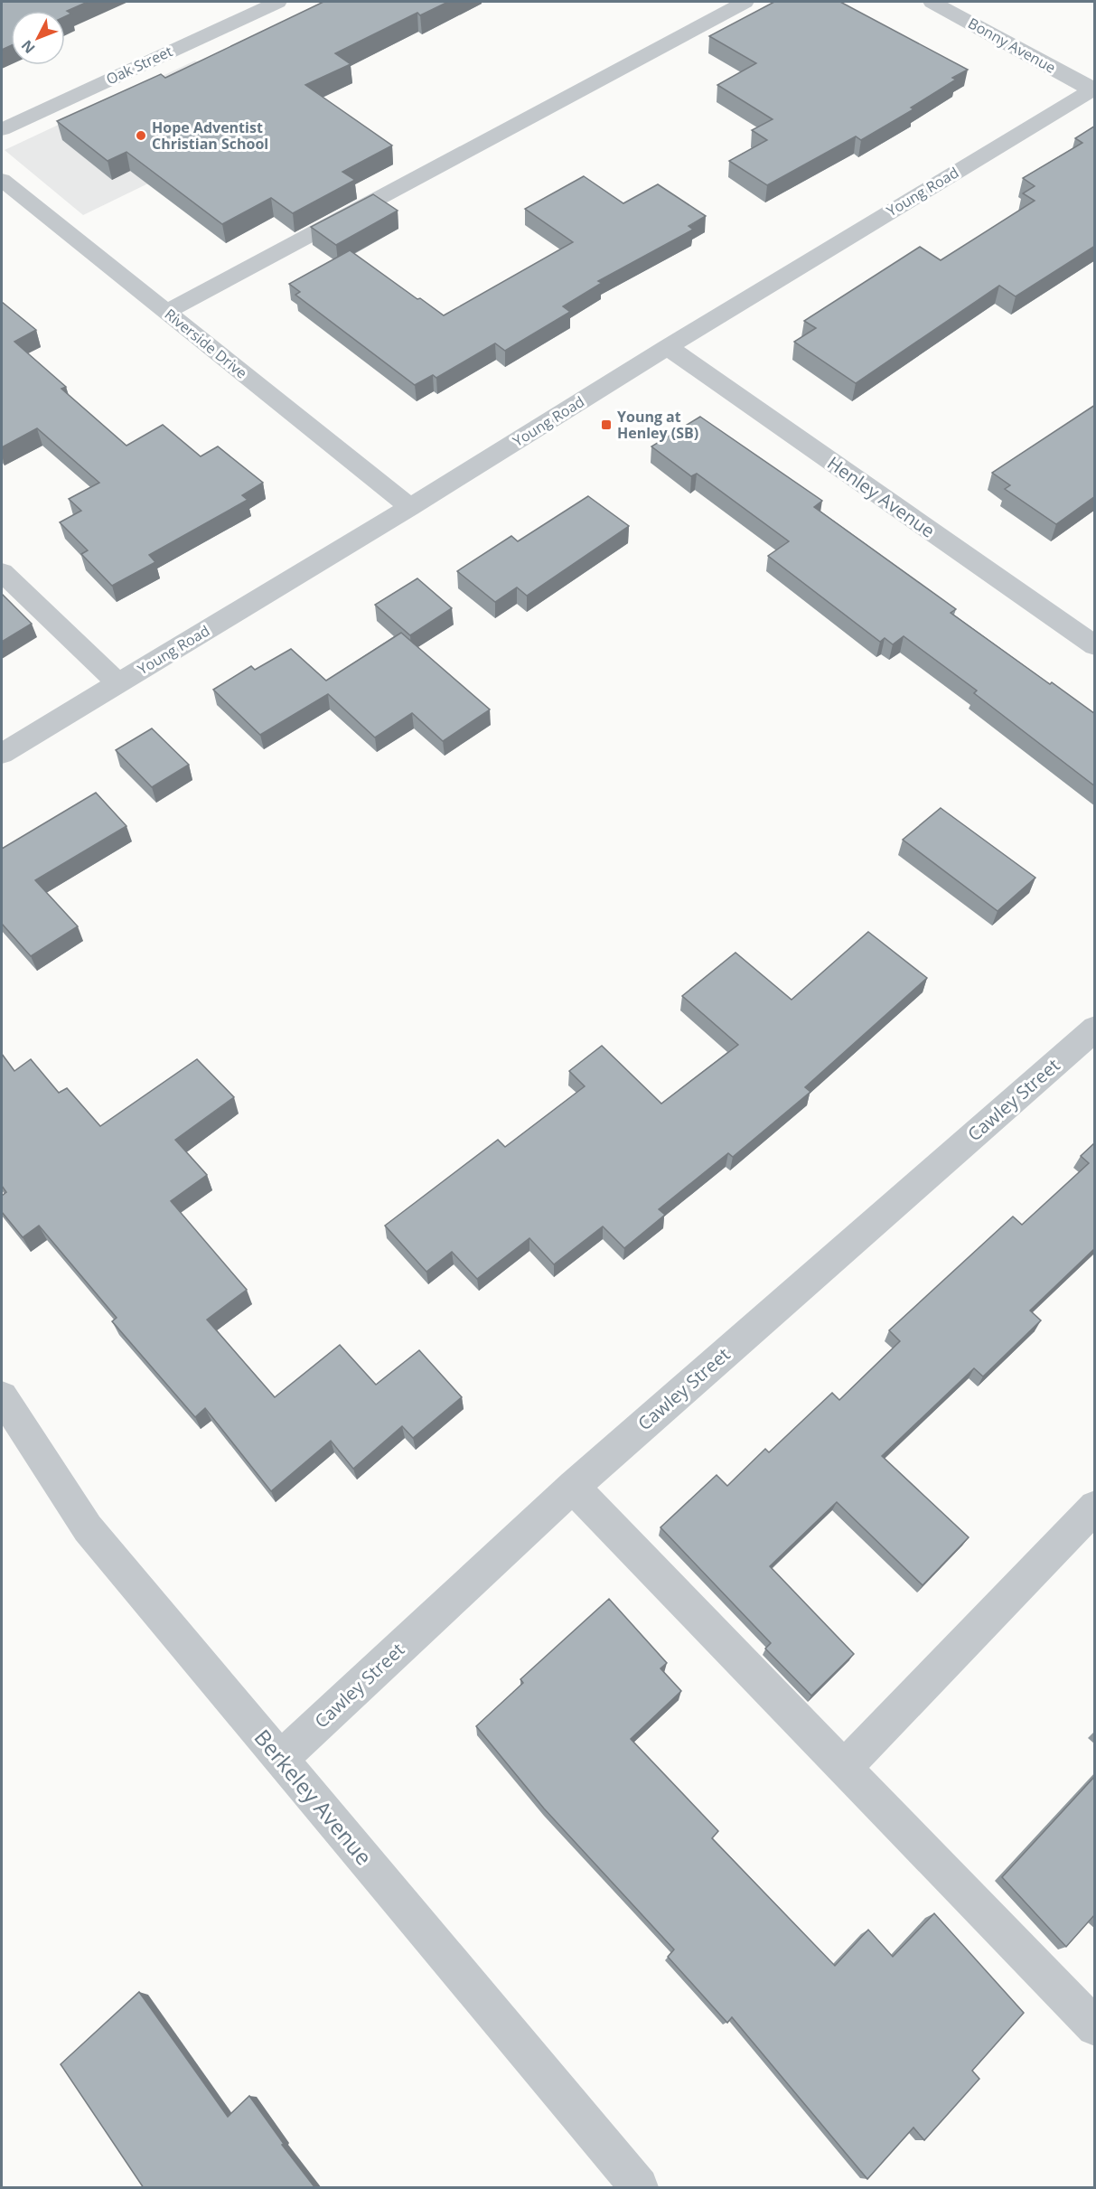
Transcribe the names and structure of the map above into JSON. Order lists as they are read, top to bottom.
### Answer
{
  "streets": {
    "street": [
      "Bonny Avenue",
      "Oak Street",
      "Young Road",
      "Riverside Drive",
      "Henley Avenue",
      "Cawley Street",
      "Berkeley Avenue"
    ]
  },
  "crossings": [
    ["Bonny Avenue", "Young Road"],
    ["Young Road", "Riverside Drive"],
    ["Young Road", "Henley Avenue"],
    ["Cawley Street", "Berkeley Avenue"]
  ],
  "places": {
    "other": ["Hope Adventist Christian School"],
    "transit": ["Young at Henley (SB)"]
  },
  "north": "bottom left"
}
